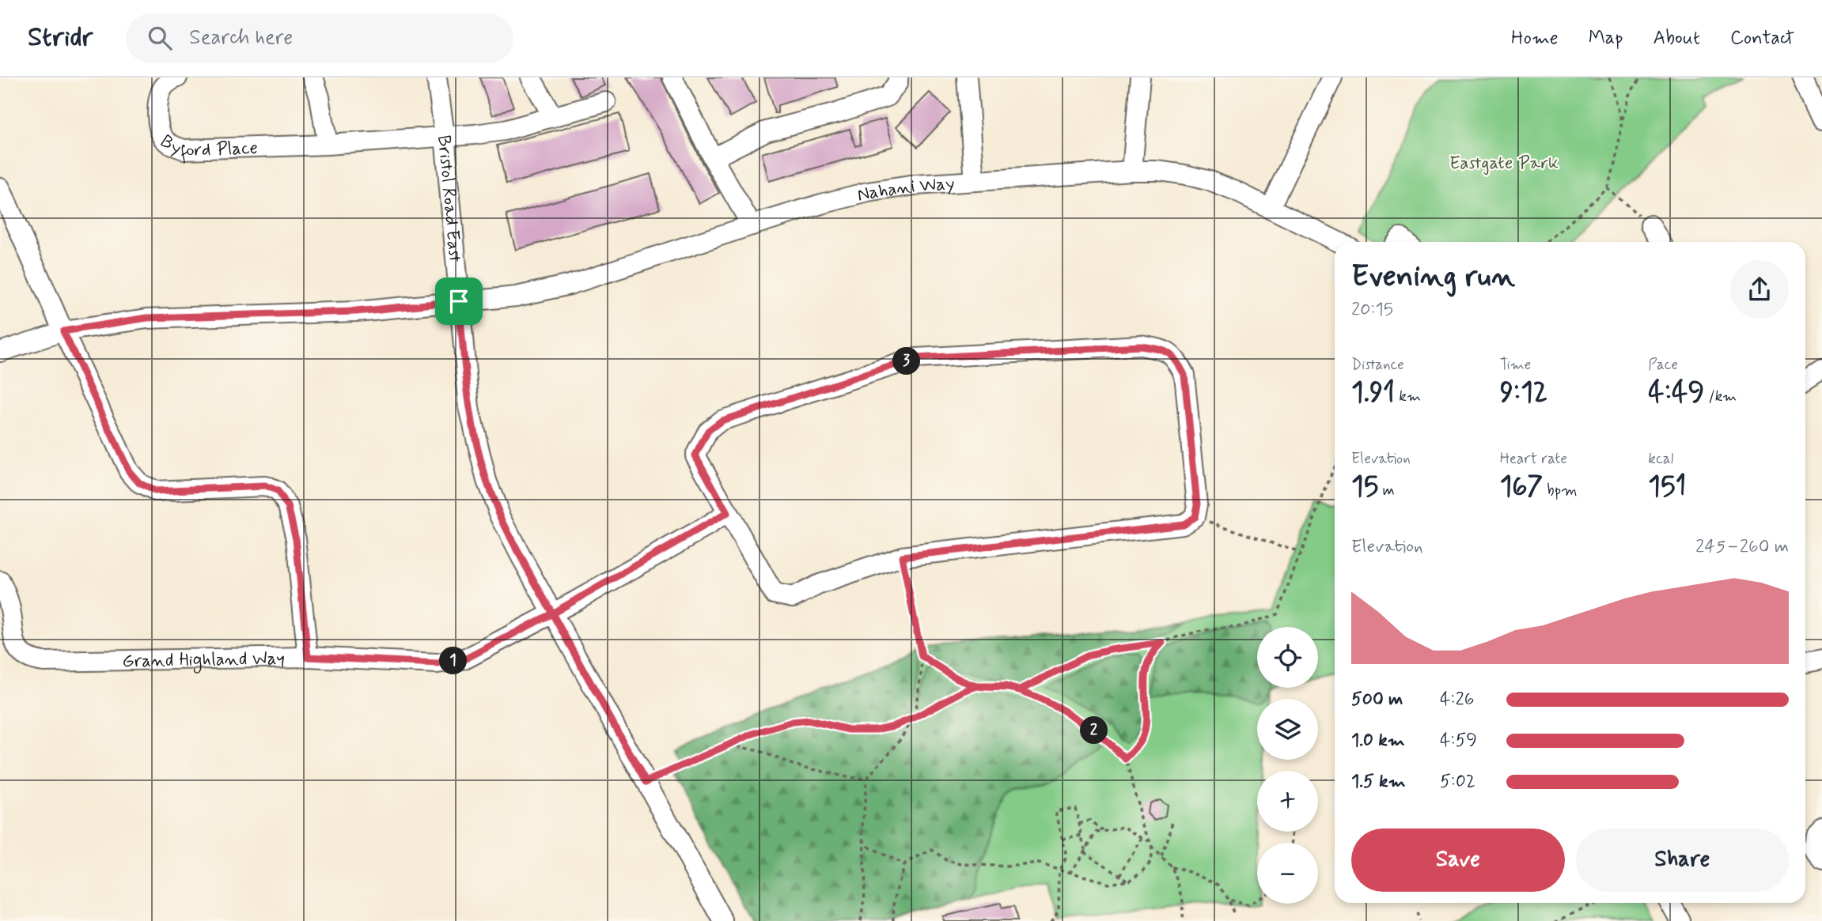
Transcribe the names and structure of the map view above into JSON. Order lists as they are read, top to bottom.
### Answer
{
  "streets": {
    "street": [
      "Byford Place",
      "Nahani Way",
      "Bristol Road East",
      "Grand Highland Way"
    ]
  },
  "crossings": [
    ["Byford Place", "Bristol Road East"],
    ["Nahani Way", "Bristol Road East"],
    ["Bristol Road East", "Grand Highland Way"]
  ],
  "parks": ["Eastgate Park"],
  "page": {
    "header": "Stridr",
    "search": "Search here",
    "nav": [
      "Home",
      "Map",
      "About",
      "Contact"
    ],
    "heading": ["Evening run", "20:15"],
    "stats": [
      ["Distance", "1.91 km"],
      ["Time", "9:12"],
      ["Pace", "4:49 /km"],
      ["Elevation", "15 m"],
      ["Heart rate", "167 bpm"],
      ["kcal", "151"]
    ],
    "pins": ["3", "1", "2"],
    "chart": ["Elevation", "245–260 m"],
    "map_buttons": ["+", "−"],
    "list": [
      {
        "name": "500 m",
        "note": "4:26"
      },
      {
        "name": "1.0 km",
        "note": "4:59"
      },
      {
        "name": "1.5 km",
        "note": "5:02"
      }
    ],
    "buttons": ["Save", "Share"]
  }
}
